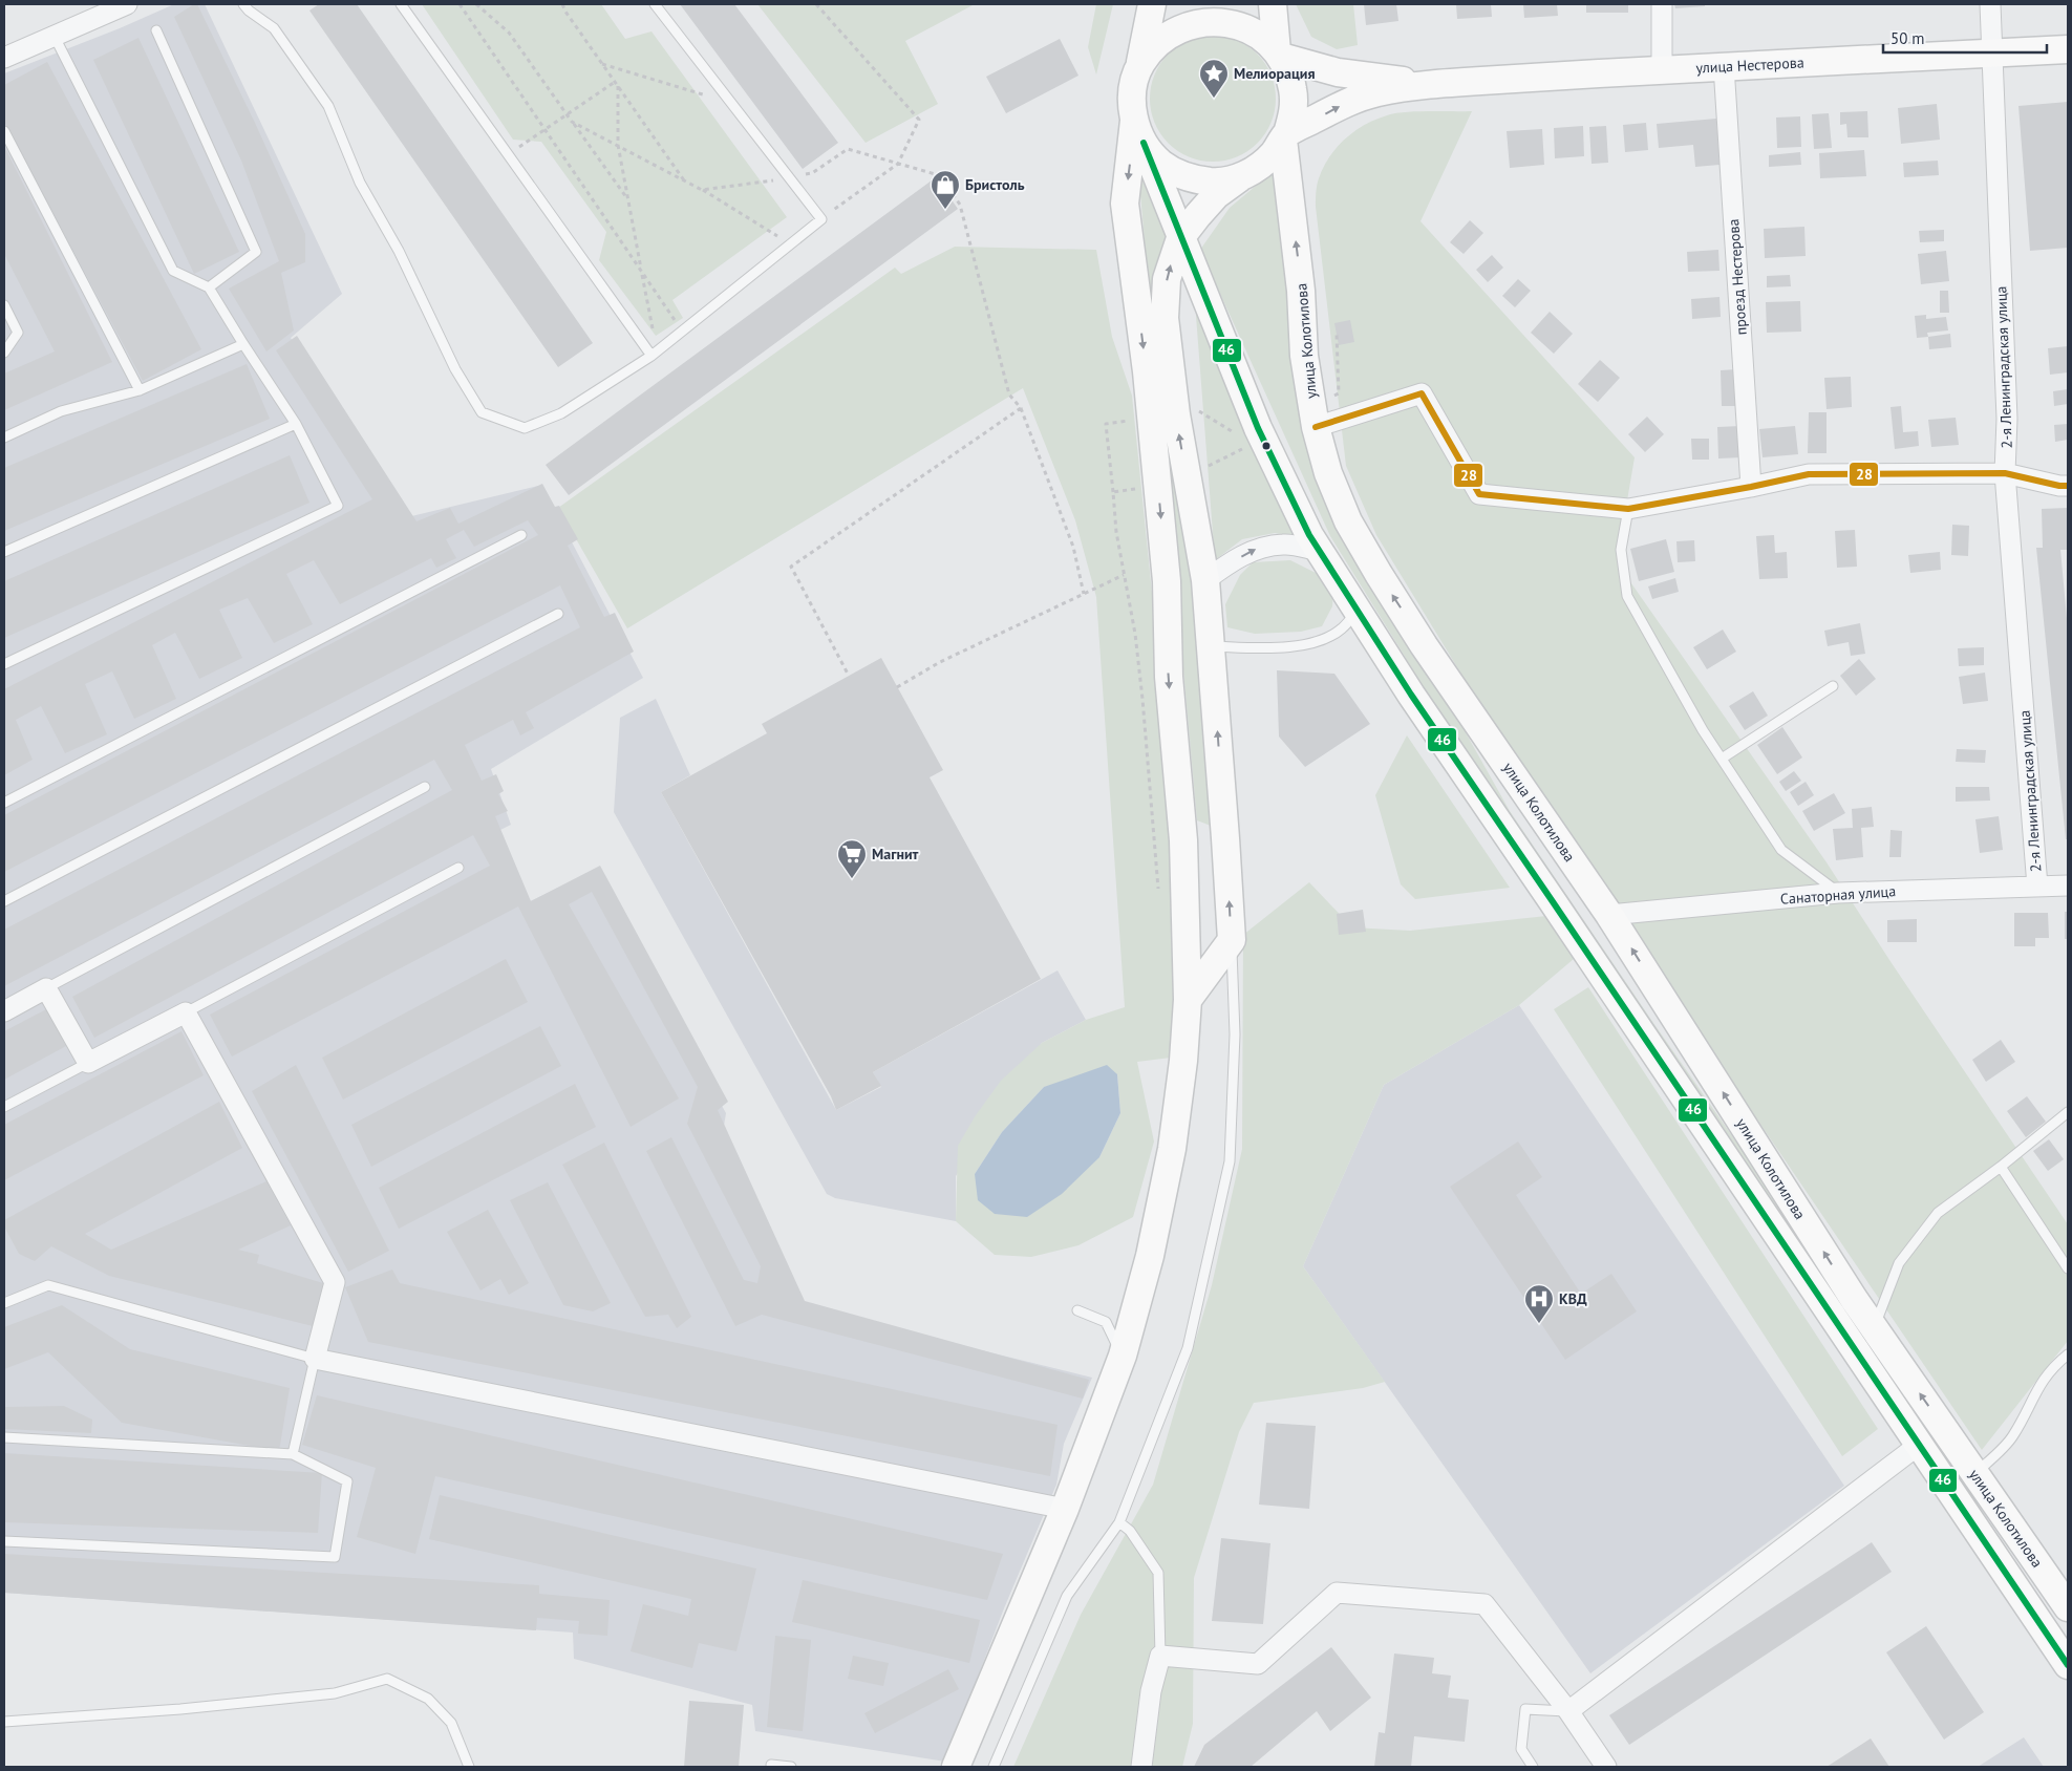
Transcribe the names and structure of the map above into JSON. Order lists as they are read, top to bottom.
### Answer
{
  "streets": {
    "main road": ["улица Нестерова", "улица Колотилова"],
    "street": ["проезд Нестерова", "2-я Ленинградская улица", "Санаторная улица"]
  },
  "crossings": [
    ["улица Нестерова", "проезд Нестерова"],
    ["улица Нестерова", "улица Колотилова"],
    ["улица Нестерова", "2-я Ленинградская улица"],
    ["улица Колотилова", "Санаторная улица"],
    ["2-я Ленинградская улица", "Санаторная улица"]
  ],
  "places": {
    "place": ["Мелиорация"],
    "shop": ["Бристоль"],
    "supermarket": ["Магнит"],
    "hospital": ["КВД"]
  },
  "lines": ["transit line 46", "transit line 28"],
  "scale_bar": "50 m"
}
